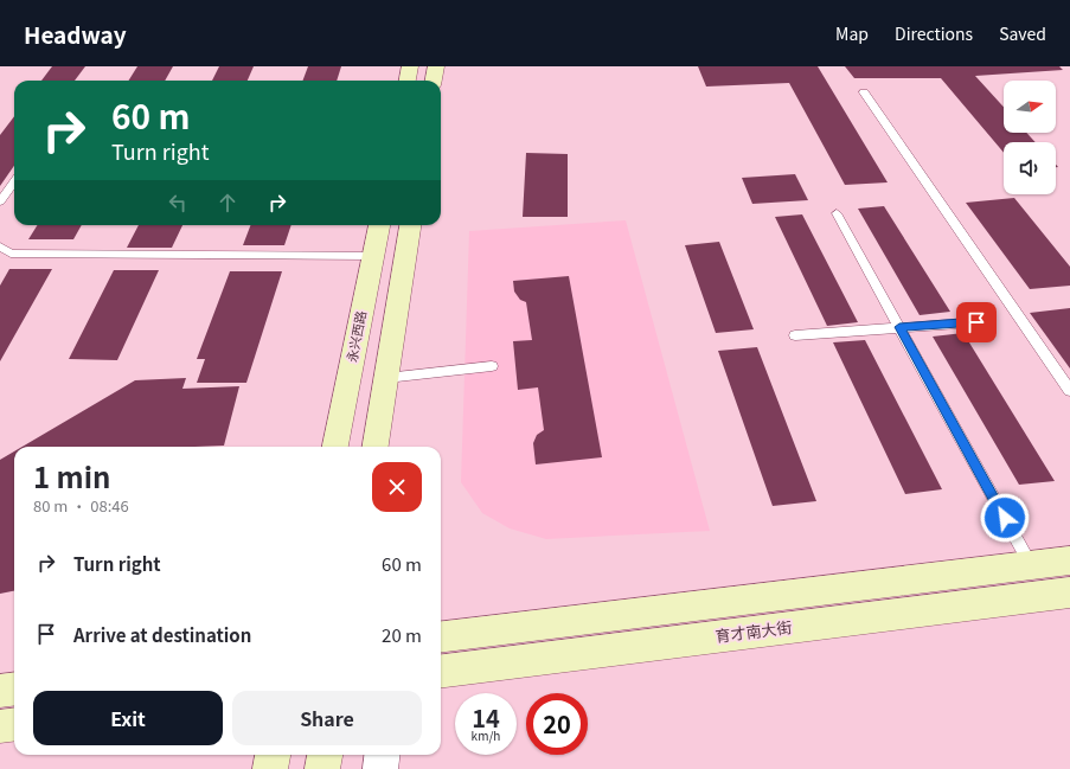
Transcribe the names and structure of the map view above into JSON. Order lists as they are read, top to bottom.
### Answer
{
  "streets": {
    "main road": ["永兴西路", "育才南大街"]
  },
  "north": "right",
  "page": {
    "header": "Headway",
    "nav": ["Map", "Directions", "Saved"],
    "turn": ["60 m", "Turn right"],
    "heading": ["1 min", "80 m · 08:46"],
    "list": [
      {
        "name": "Turn right",
        "value": "60 m"
      },
      {
        "name": "Arrive at destination",
        "value": "20 m"
      }
    ],
    "buttons": ["Exit", "Share"],
    "speed": "14 km/h",
    "limit": "20"
  }
}
